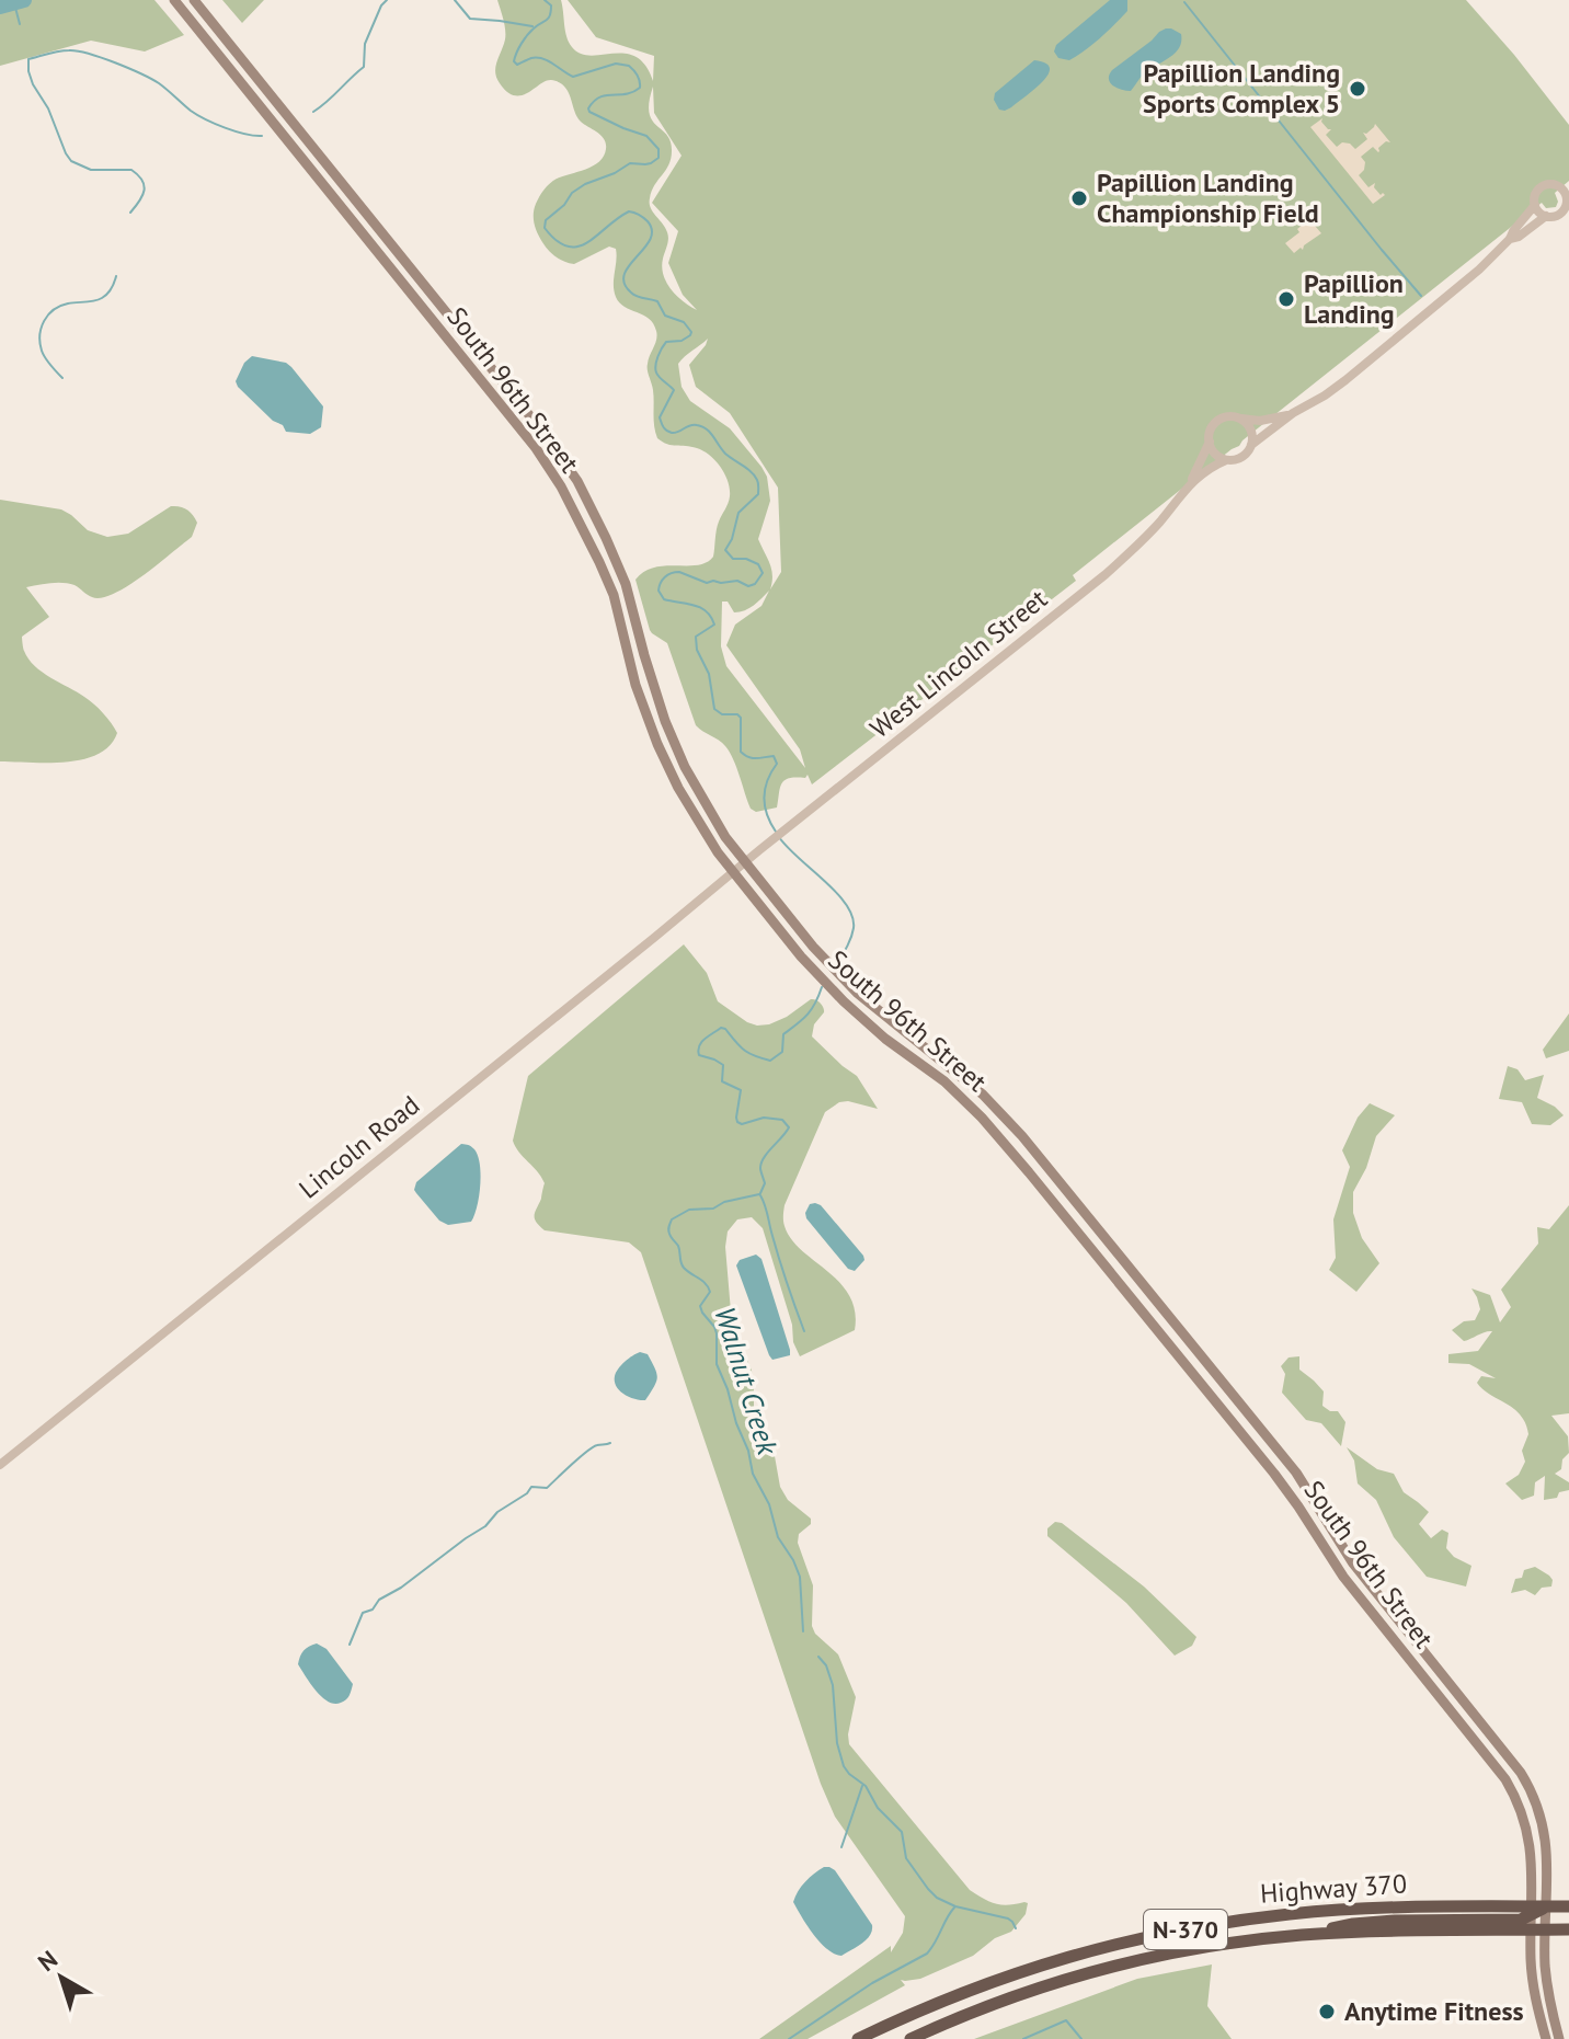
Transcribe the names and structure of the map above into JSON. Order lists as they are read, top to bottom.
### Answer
{
  "streets": {
    "highway": ["Highway 370", "N-370"],
    "main road": ["South 96th Street"],
    "street": ["West Lincoln Street", "Lincoln Road"]
  },
  "crossings": [
    ["South 96th Street", "West Lincoln Street"],
    ["South 96th Street", "Lincoln Road"],
    ["South 96th Street", "Highway 370"],
    ["West Lincoln Street", "Lincoln Road"]
  ],
  "water": ["Walnut Creek"],
  "places": [
    "Papillion Landing Sports Complex 5",
    "Papillion Landing Championship Field",
    "Papillion Landing",
    "Anytime Fitness"
  ],
  "north": "top left"
}
